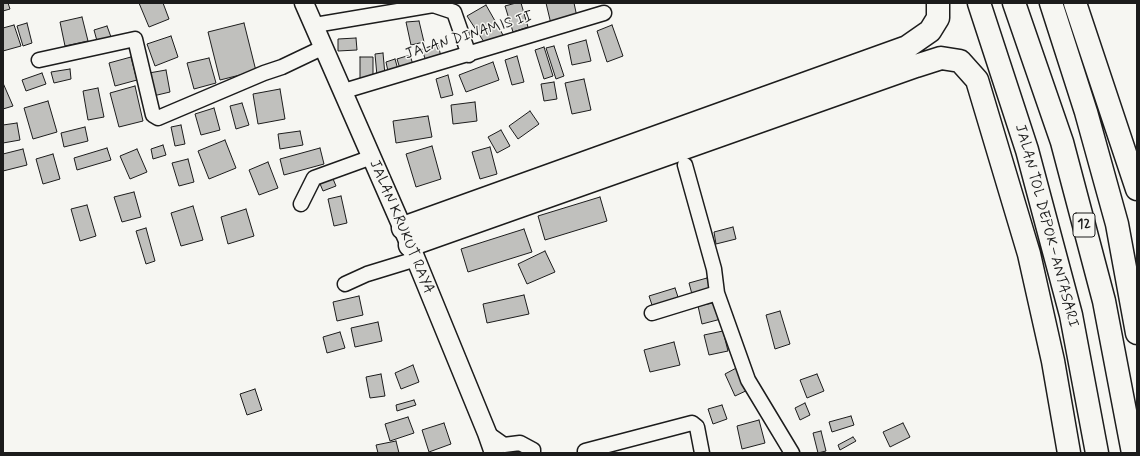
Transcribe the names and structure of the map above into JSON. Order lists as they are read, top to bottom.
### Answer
{
  "streets": {
    "highway": ["12", "JALAN TOL DEPOK–ANTASARI"],
    "street": ["JALAN DINAMIS II", "JALAN KRUKUT RAYA"]
  },
  "crossings": [
    ["JALAN DINAMIS II", "JALAN KRUKUT RAYA"]
  ]
}
